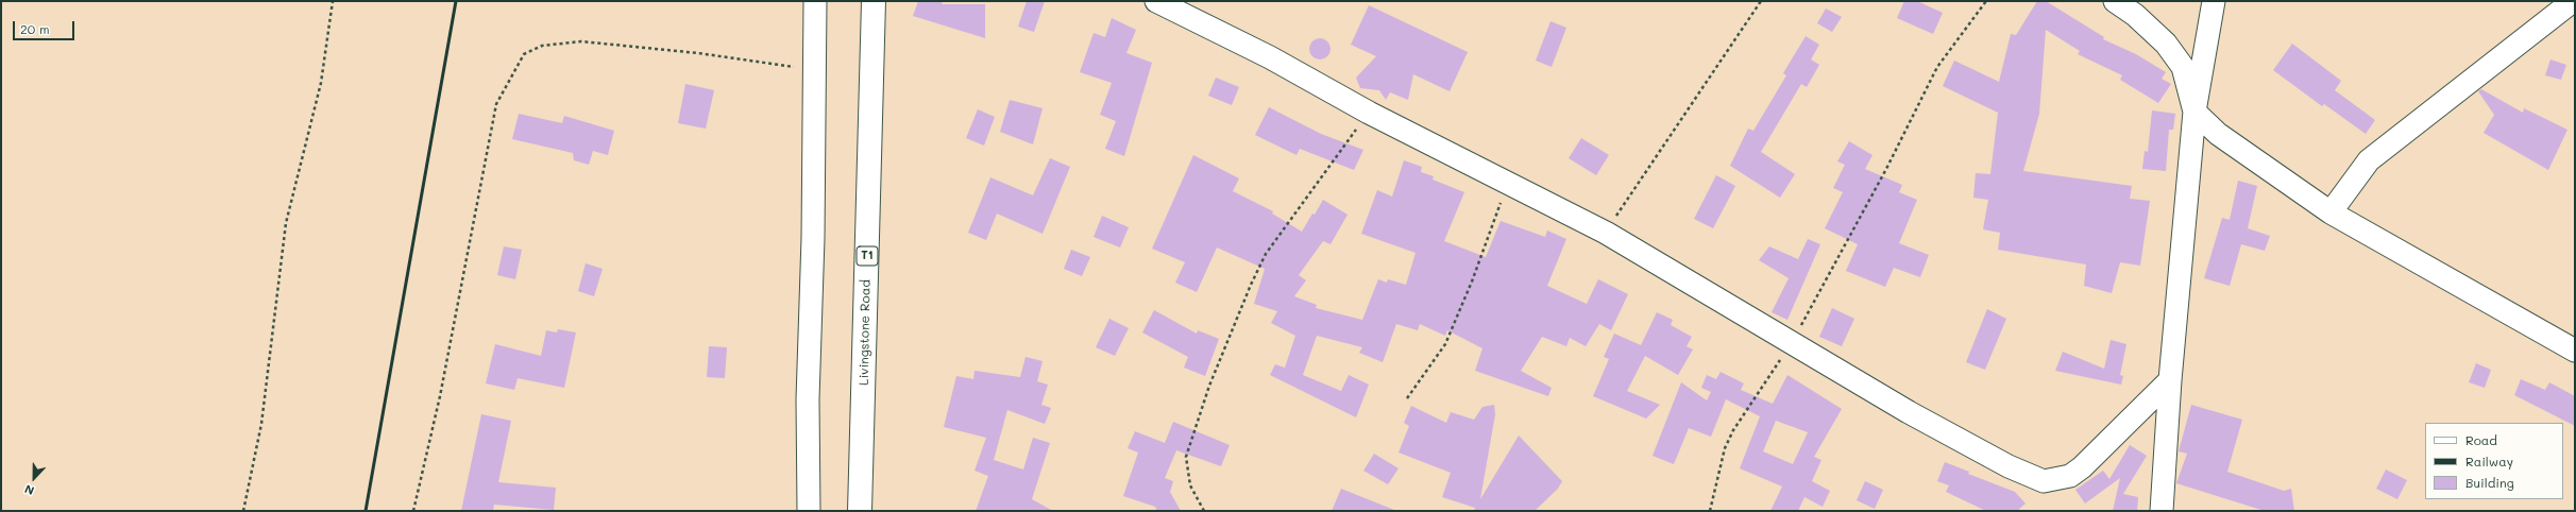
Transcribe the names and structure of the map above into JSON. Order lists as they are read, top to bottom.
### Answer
{
  "streets": {
    "highway": ["T1", "Livingstone Road"]
  },
  "legend": ["Road", "Railway", "Building"],
  "scale_bar": "20 m",
  "north": "bottom"
}
